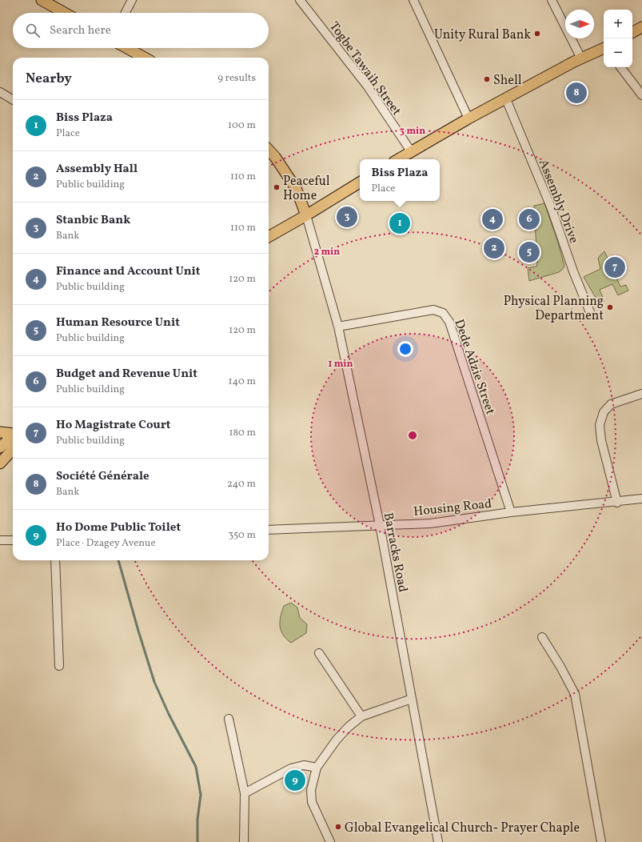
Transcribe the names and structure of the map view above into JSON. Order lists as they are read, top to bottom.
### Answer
{
  "streets": {
    "street": [
      "Togbe Tawaih Street",
      "Assembly Drive",
      "Dede Adzie Street",
      "Housing Road",
      "Barracks Road"
    ]
  },
  "crossings": [
    ["Dede Adzie Street", "Housing Road"],
    ["Dede Adzie Street", "Barracks Road"],
    ["Housing Road", "Barracks Road"]
  ],
  "places": [
    "Unity Rural Bank",
    "Shell",
    "Peaceful Home",
    "Physical Planning Department",
    "Global Evangelical Church- Prayer Chaple"
  ],
  "north": "right",
  "page": {
    "map_buttons": ["+", "−"],
    "search": "Search here",
    "heading": ["Nearby", "9 results"],
    "pins": [
      "8",
      "3",
      "4",
      "6",
      "1",
      "2",
      "5",
      "7",
      "9"
    ],
    "list": [
      {
        "mark": "1",
        "name": "Biss Plaza",
        "note": "Place",
        "value": "100 m"
      },
      {
        "mark": "2",
        "name": "Assembly Hall",
        "note": "Public building",
        "value": "110 m"
      },
      {
        "mark": "3",
        "name": "Stanbic Bank",
        "note": "Bank",
        "value": "110 m"
      },
      {
        "mark": "4",
        "name": "Finance and Account Unit",
        "note": "Public building",
        "value": "120 m"
      },
      {
        "mark": "5",
        "name": "Human Resource Unit",
        "note": "Public building",
        "value": "120 m"
      },
      {
        "mark": "6",
        "name": "Budget and Revenue Unit",
        "note": "Public building",
        "value": "140 m"
      },
      {
        "mark": "7",
        "name": "Ho Magistrate Court",
        "note": "Public building",
        "value": "180 m"
      },
      {
        "mark": "8",
        "name": "Société Générale",
        "note": "Bank",
        "value": "240 m"
      },
      {
        "mark": "9",
        "name": "Ho Dome Public Toilet",
        "note": "Place · Dzagey Avenue",
        "value": "350 m"
      }
    ],
    "popup": ["Biss Plaza", "Place"]
  },
  "rings": ["3 min", "2 min", "1 min"]
}
